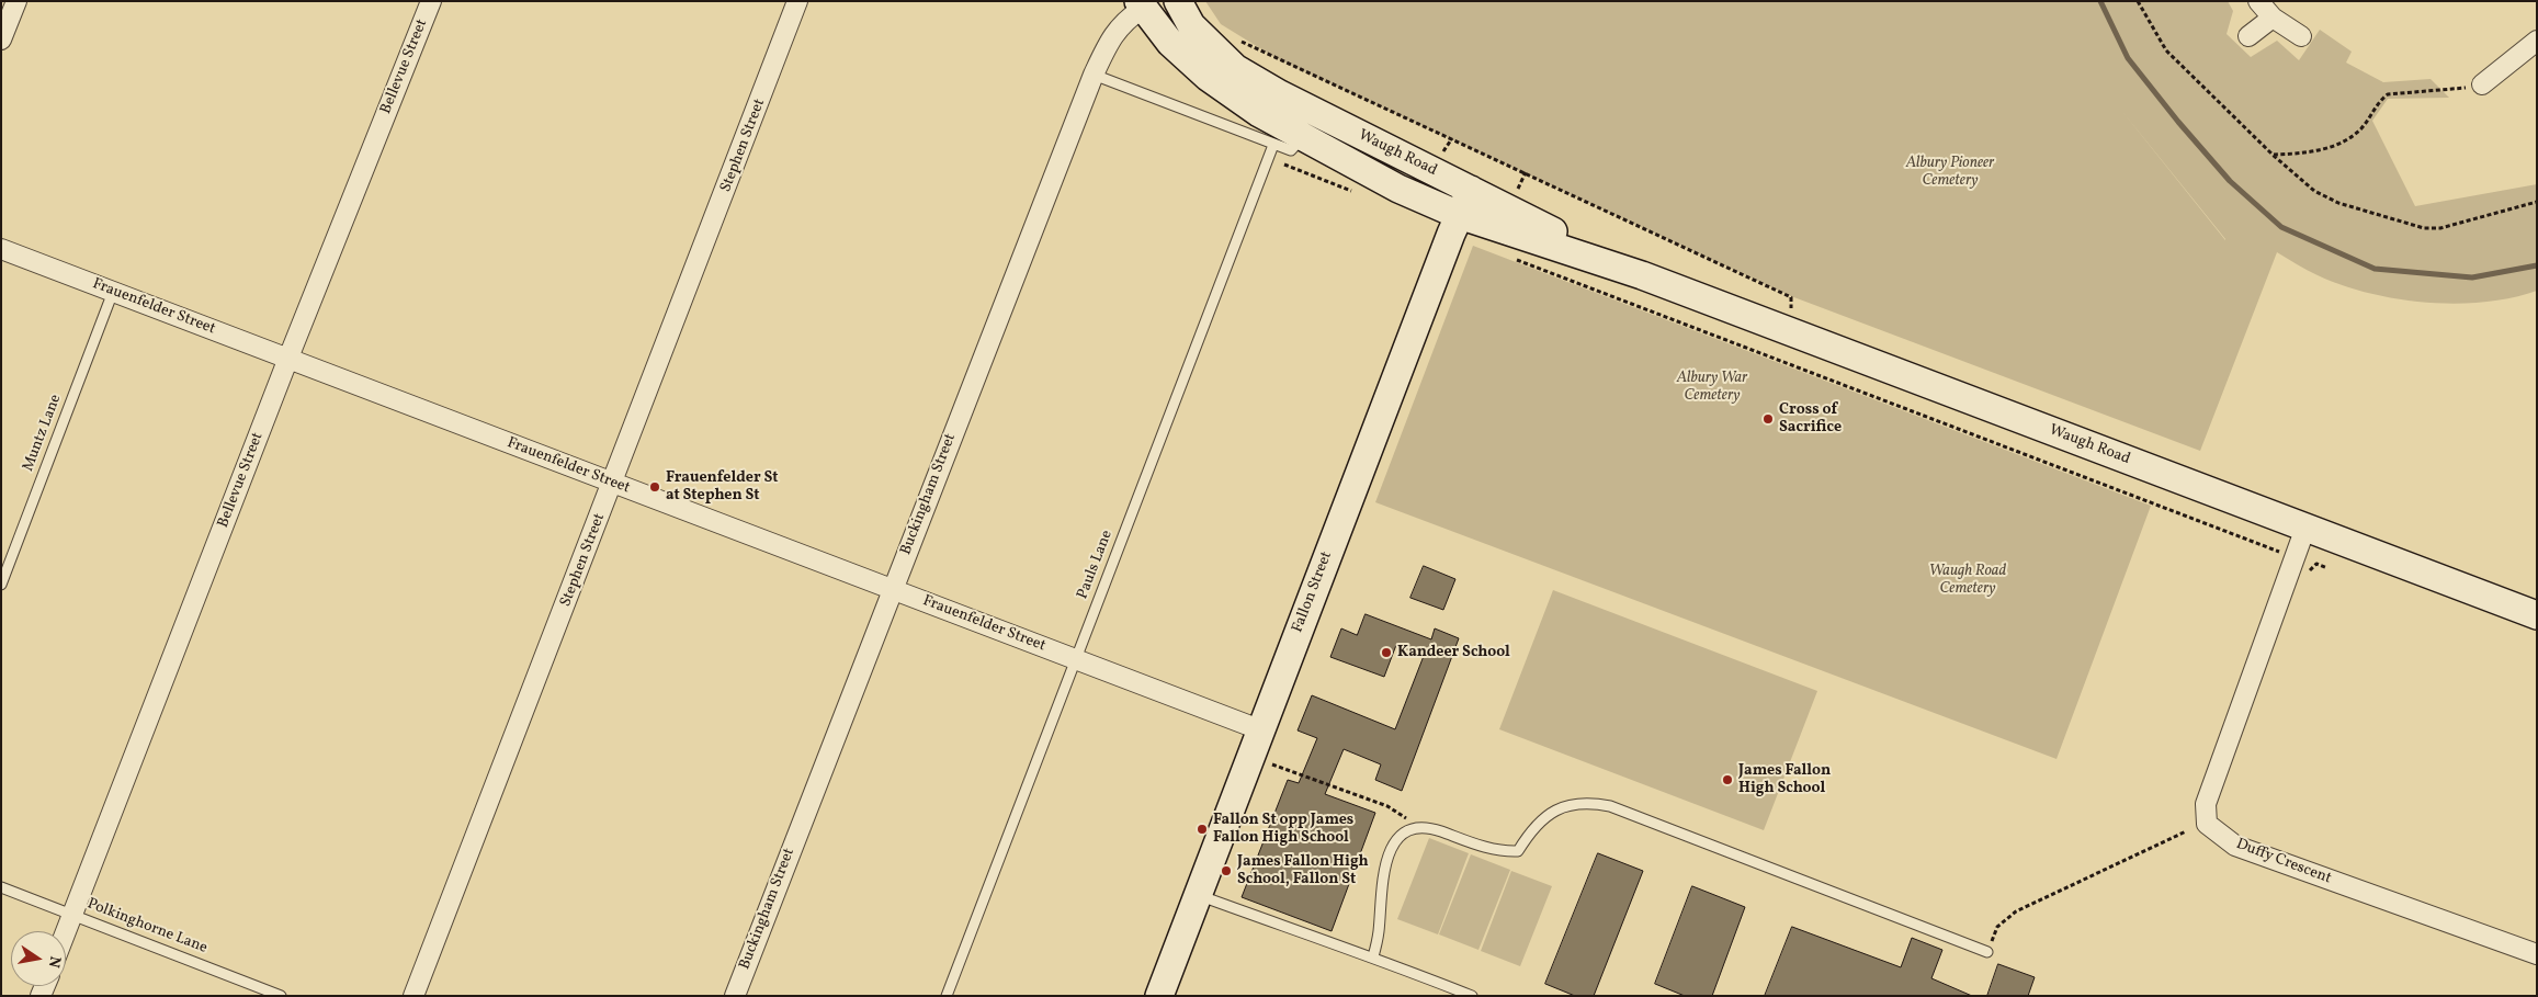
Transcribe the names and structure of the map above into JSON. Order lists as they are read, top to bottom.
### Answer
{
  "streets": {
    "main road": ["Waugh Road", "Fallon Street"],
    "street": [
      "Bellevue Street",
      "Stephen Street",
      "Frauenfelder Street",
      "Buckingham Street",
      "Duffy Crescent"
    ],
    "lane": ["Muntz Lane", "Pauls Lane", "Polkinghorne Lane"]
  },
  "crossings": [
    ["Bellevue Street", "Frauenfelder Street"],
    ["Bellevue Street", "Polkinghorne Lane"],
    ["Stephen Street", "Frauenfelder Street"],
    ["Waugh Road", "Buckingham Street"],
    ["Waugh Road", "Fallon Street"],
    ["Waugh Road", "Duffy Crescent"],
    ["Frauenfelder Street", "Muntz Lane"],
    ["Frauenfelder Street", "Buckingham Street"],
    ["Frauenfelder Street", "Pauls Lane"],
    ["Frauenfelder Street", "Fallon Street"]
  ],
  "parks": ["Albury Pioneer Cemetery", "Albury War Cemetery", "Waugh Road Cemetery"],
  "places": [
    "Cross of Sacrifice",
    "Frauenfelder St at Stephen St",
    "Kandeer School",
    "James Fallon High School",
    "Fallon St opp James Fallon High School",
    "James Fallon High School, Fallon St"
  ],
  "north": "right"
}
